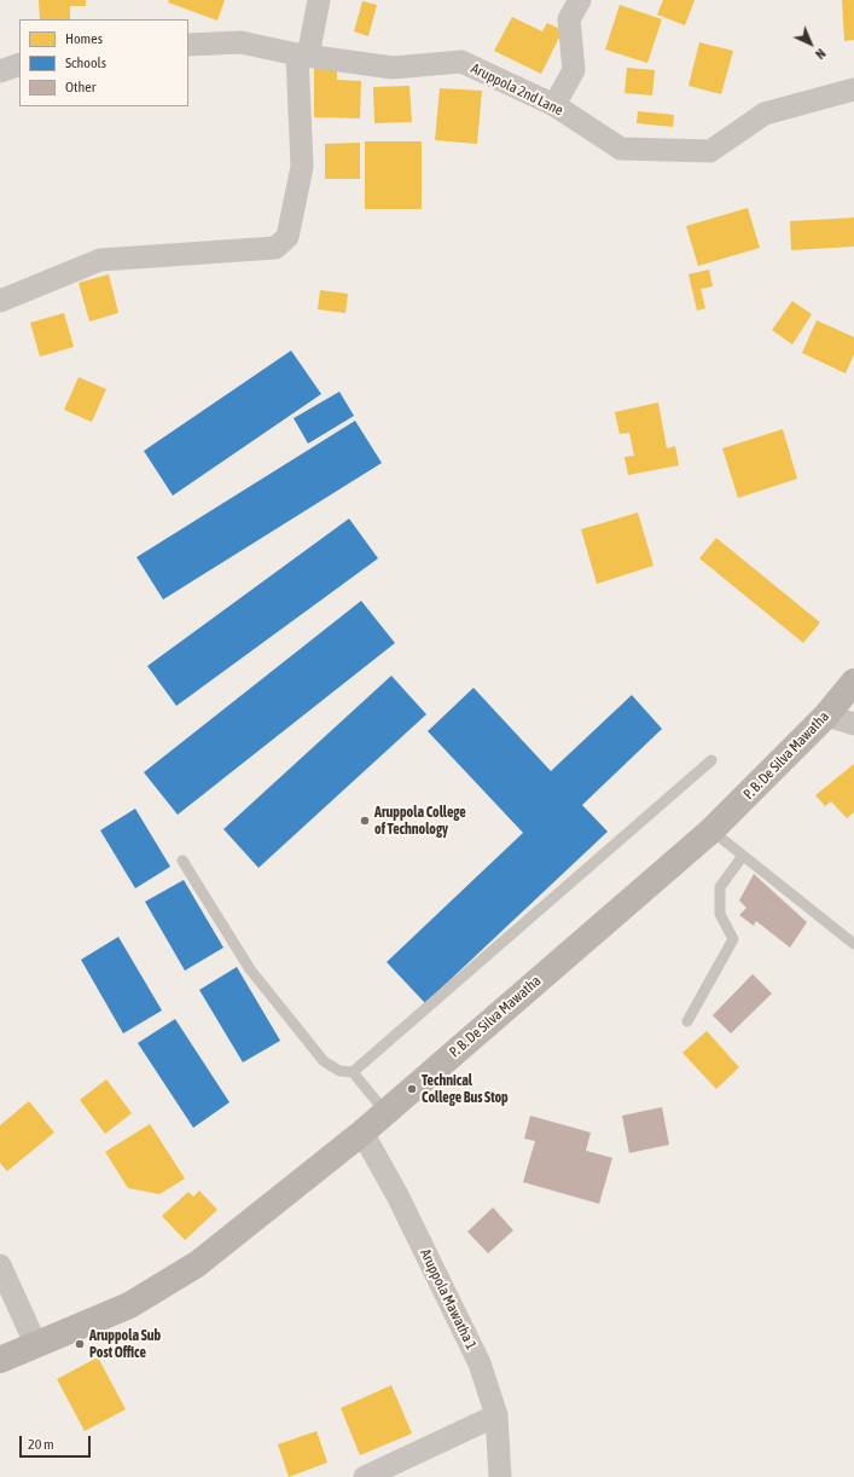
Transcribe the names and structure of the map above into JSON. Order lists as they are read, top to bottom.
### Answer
{
  "streets": {
    "street": ["Aruppola 2nd Lane", "P. B. De Silva Mawatha", "Aruppola Mawatha 1"]
  },
  "crossings": [
    ["P. B. De Silva Mawatha", "Aruppola Mawatha 1"]
  ],
  "places": ["Aruppola College of Technology", "Technical College Bus Stop", "Aruppola Sub Post Office"],
  "legend": ["Homes", "Schools", "Other"],
  "scale_bar": "20 m",
  "north": "bottom right"
}
